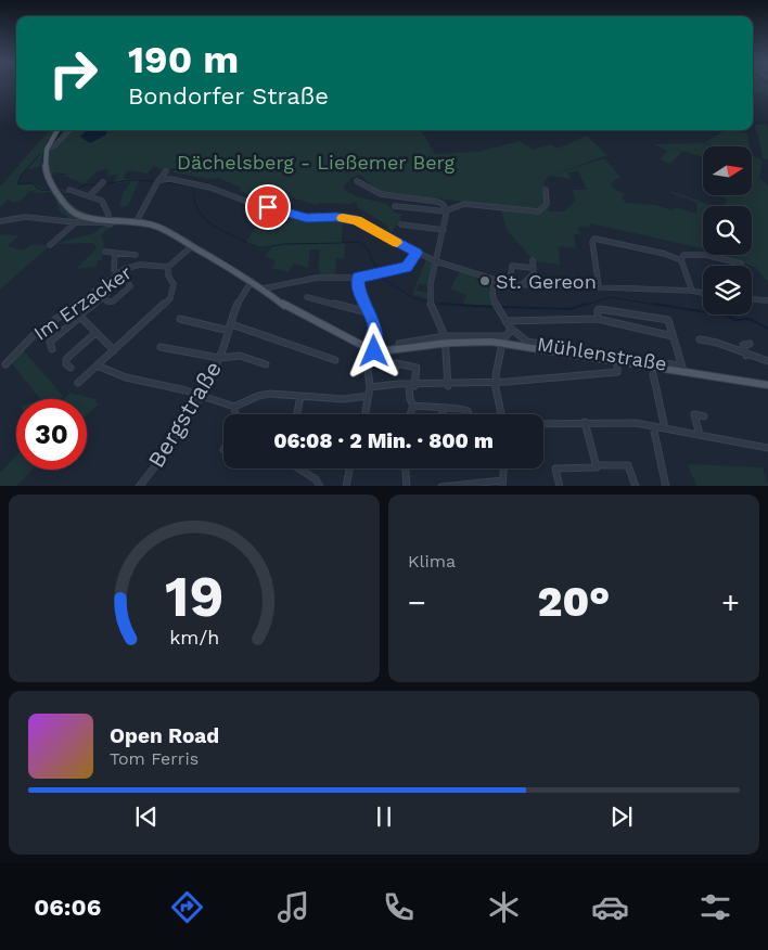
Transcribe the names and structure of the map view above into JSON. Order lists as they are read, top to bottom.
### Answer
{
  "streets": {
    "street": ["Im Erzacker", "Mühlenstraße", "Bergstraße"]
  },
  "parks": ["Dächelsberg - Ließemer Berg"],
  "places": ["St. Gereon"],
  "north": "right",
  "page": {
    "turn": ["190 m", "Bondorfer Straße"],
    "limit": "30",
    "trip": "06:08 · 2 Min. · 800 m",
    "tile": "Klima",
    "heat": ["−", "20°", "+"],
    "song": ["Open Road", "Tom Ferris"],
    "tabs": "06:06",
    "gauge": ["19", "km/h"]
  }
}
